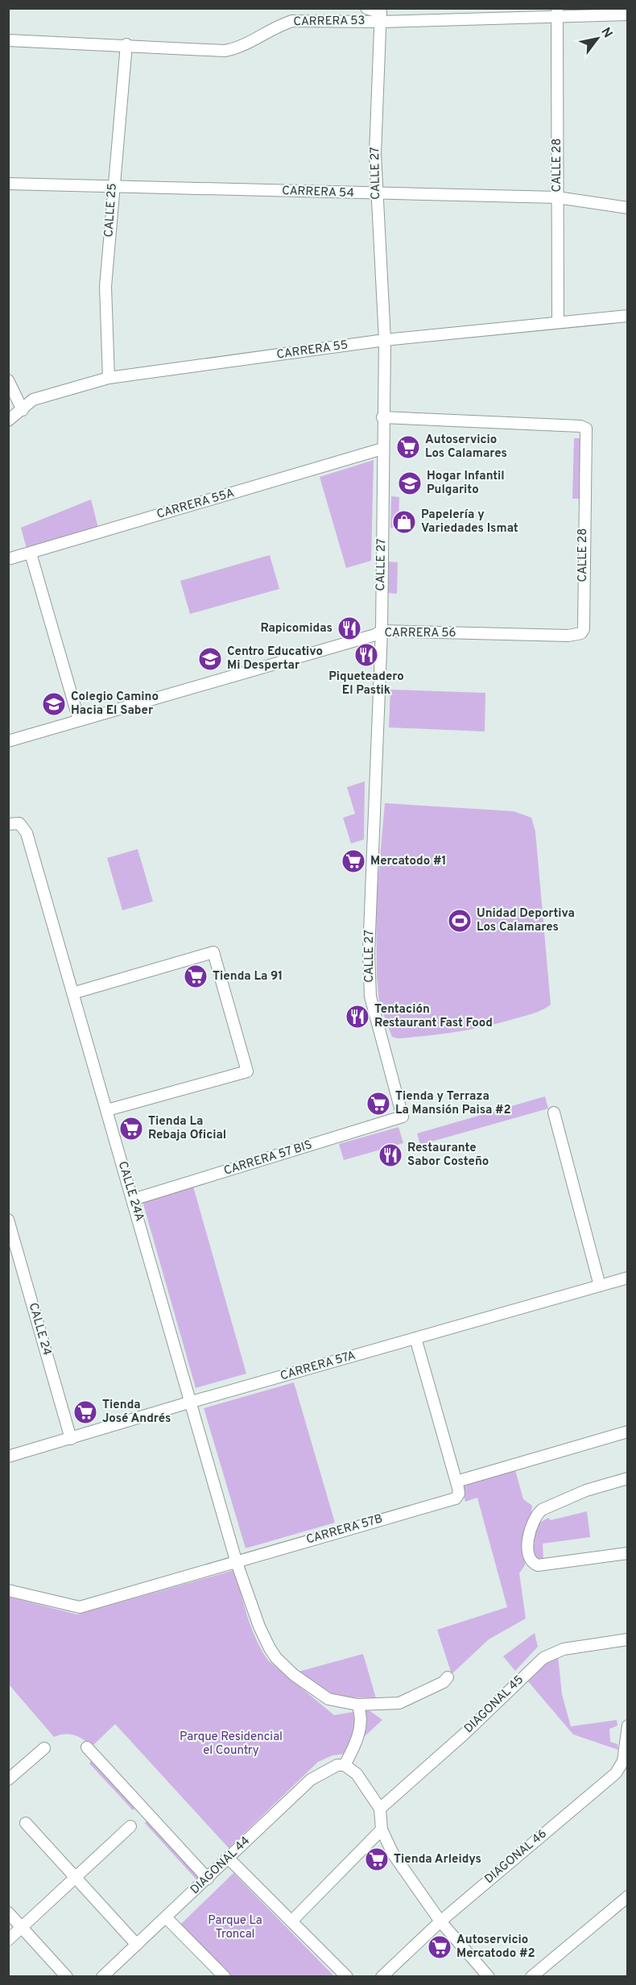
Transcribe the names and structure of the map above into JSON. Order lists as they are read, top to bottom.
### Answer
{
  "streets": {
    "street": [
      "CARRERA 53",
      "CALLE 28",
      "CALLE 27",
      "CARRERA 54",
      "CALLE 25",
      "CARRERA 55",
      "CARRERA 55A",
      "CARRERA 56",
      "CARRERA 57 BIS",
      "CALLE 24A",
      "CALLE 24",
      "CARRERA 57A",
      "CARRERA 57B",
      "DIAGONAL 45",
      "DIAGONAL 46",
      "DIAGONAL 44"
    ]
  },
  "crossings": [
    ["CARRERA 53", "CALLE 28"],
    ["CARRERA 53", "CALLE 27"],
    ["CARRERA 53", "CALLE 25"],
    ["CALLE 28", "CALLE 27"],
    ["CALLE 28", "CARRERA 54"],
    ["CALLE 28", "CARRERA 55"],
    ["CALLE 28", "CARRERA 56"],
    ["CALLE 27", "CARRERA 54"],
    ["CALLE 27", "CARRERA 55"],
    ["CALLE 27", "CARRERA 55A"],
    ["CALLE 27", "CARRERA 56"],
    ["CALLE 27", "CARRERA 57 BIS"],
    ["CARRERA 54", "CALLE 25"],
    ["CALLE 25", "CARRERA 55"],
    ["CARRERA 57 BIS", "CALLE 24A"],
    ["CALLE 24A", "CARRERA 57A"],
    ["CALLE 24A", "CARRERA 57B"],
    ["CALLE 24", "CARRERA 57A"]
  ],
  "parks": ["Parque Residencial el Country", "Parque La Troncal"],
  "places": {
    "supermarket": [
      "Autoservicio Los Calamares",
      "Mercatodo #1",
      "Tienda La 91",
      "Tienda y Terraza La Mansión Paisa #2",
      "Tienda La Rebaja Oficial",
      "Tienda José Andrés",
      "Tienda Arleidys",
      "Autoservicio Mercatodo #2"
    ],
    "school or university": ["Hogar Infantil Pulgarito", "Centro Educativo Mi Despertar", "Colegio Camino Hacia El Saber"],
    "shop": ["Papelería y Variedades Ismat"],
    "restaurant": [
      "Rapicomidas",
      "Piqueteadero El Pastik",
      "Tentación Restaurant Fast Food",
      "Restaurante Sabor Costeño"
    ],
    "sports": ["Unidad Deportiva Los Calamares"]
  },
  "north": "top right"
}
